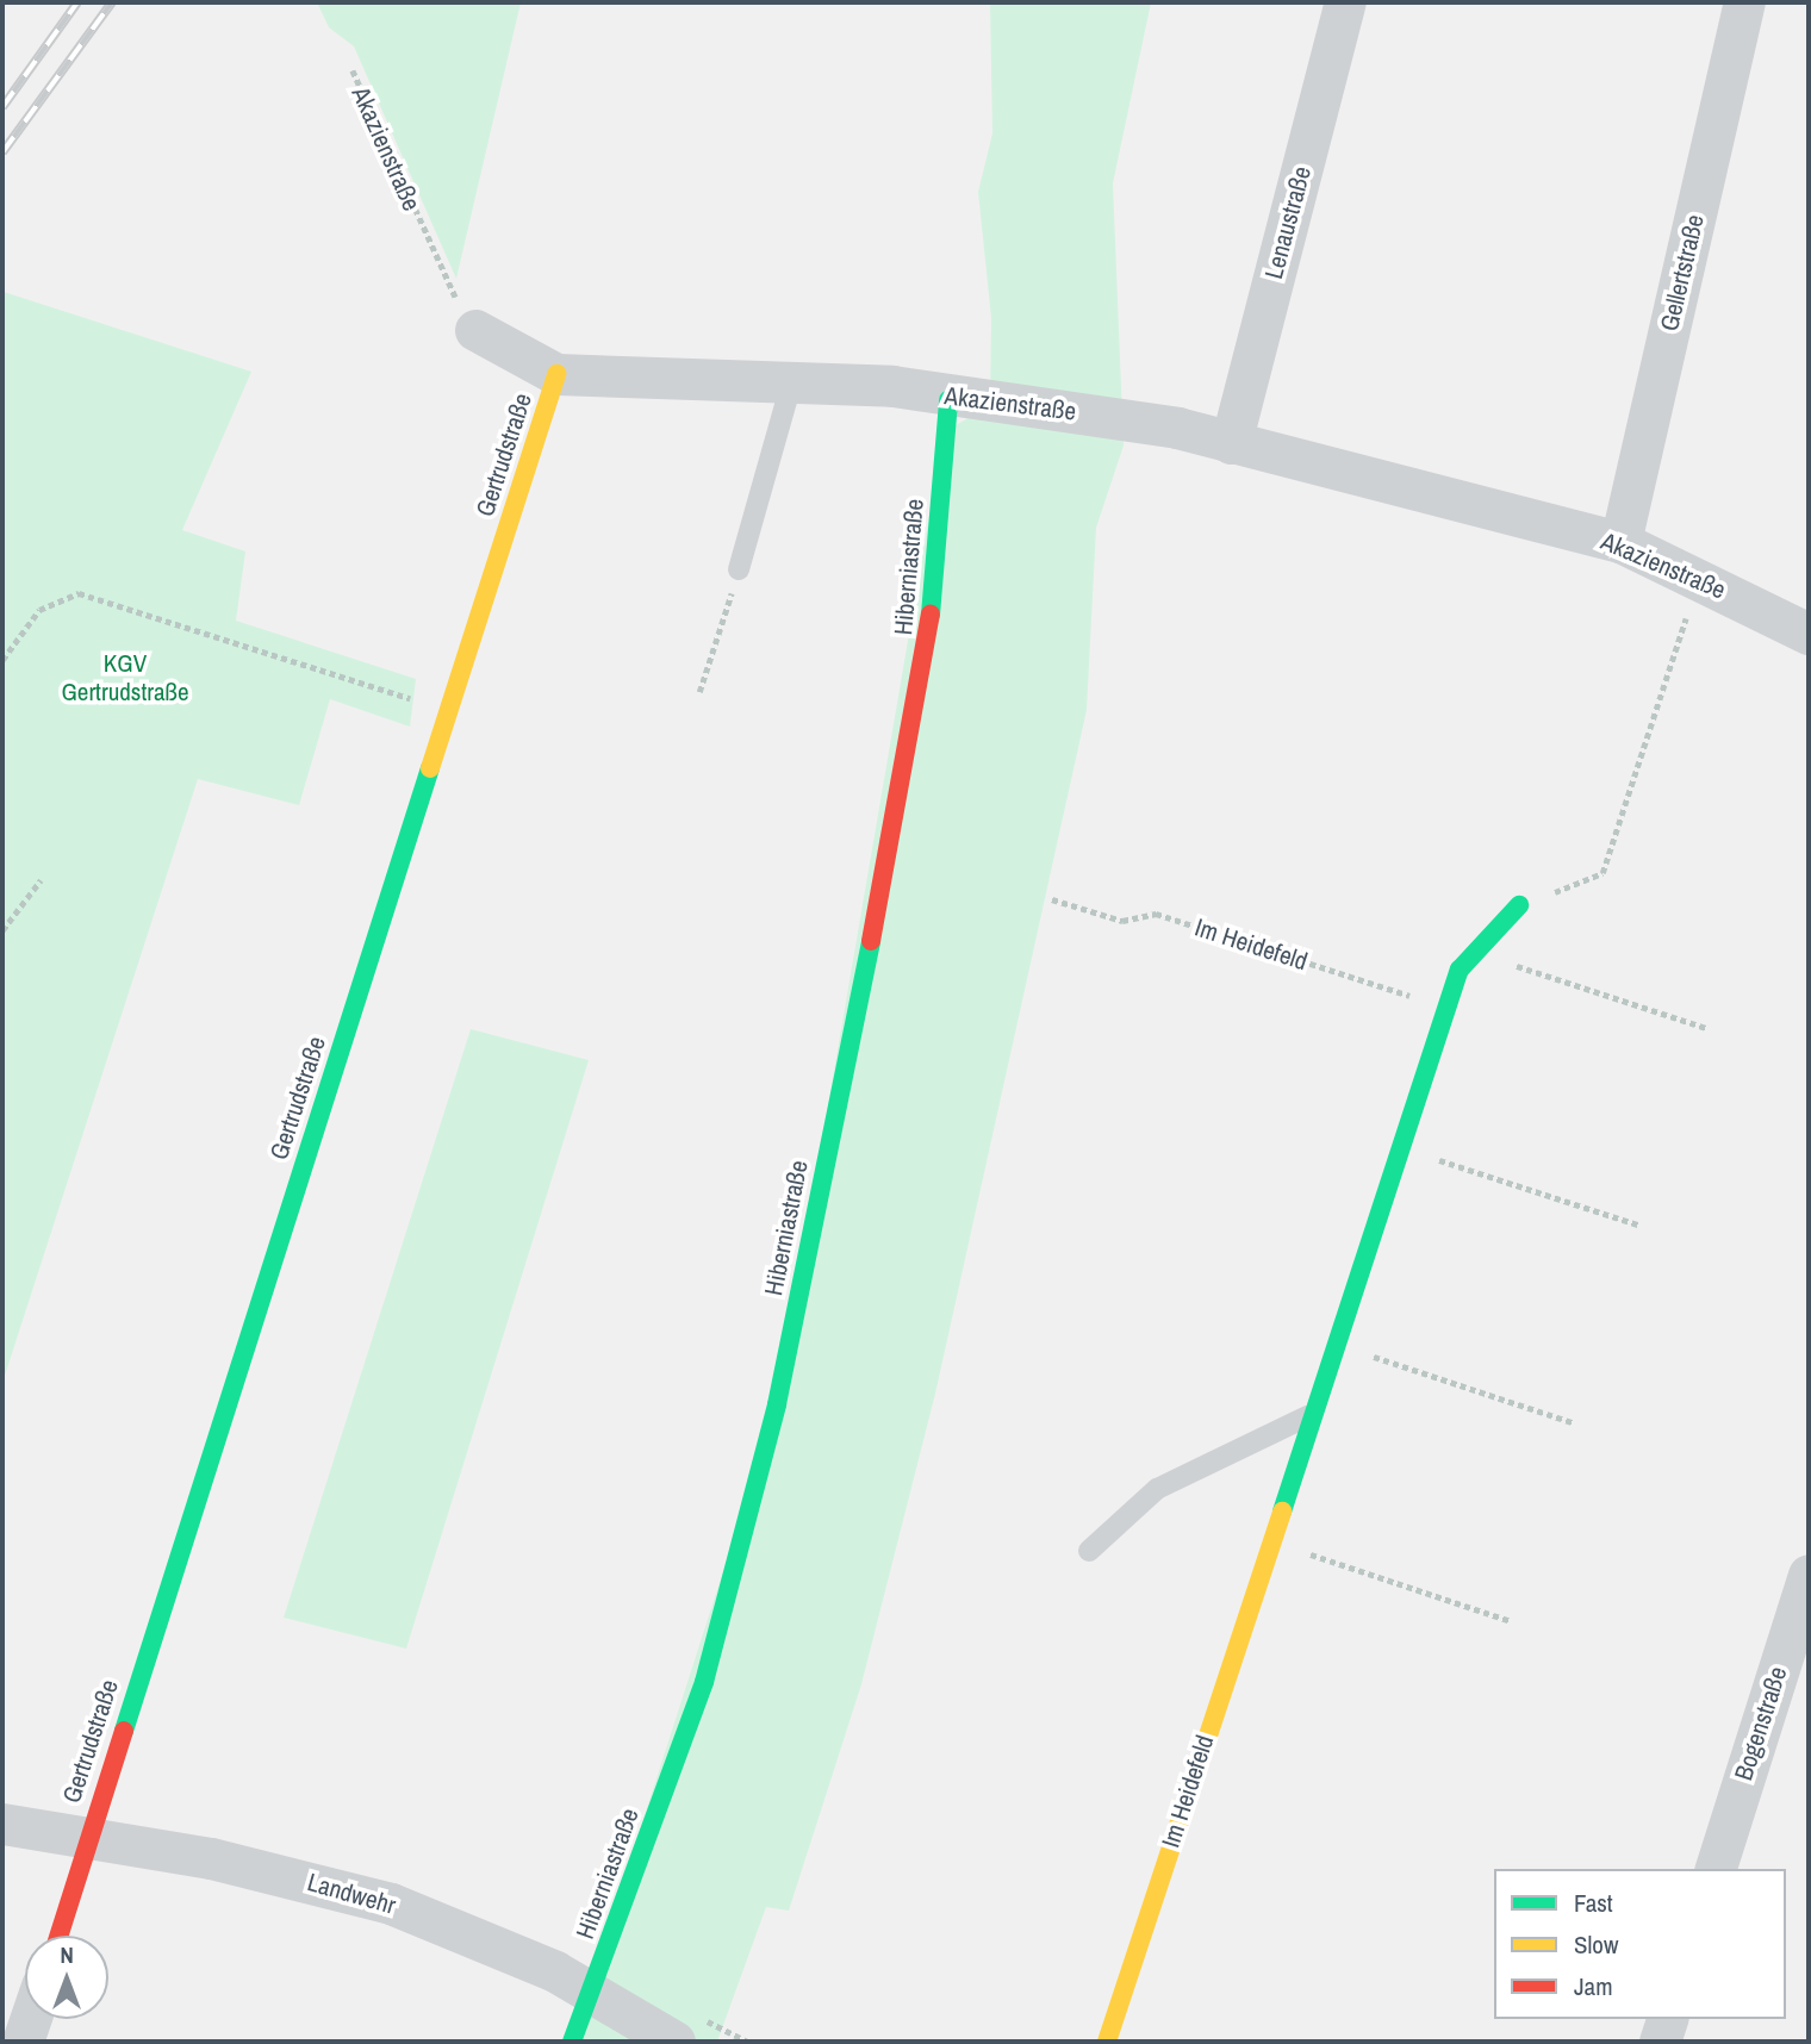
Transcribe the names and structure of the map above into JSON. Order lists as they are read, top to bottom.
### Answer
{
  "streets": {
    "street": [
      "Akazienstraße",
      "Lenaustraße",
      "Gellertstraße",
      "Gertrudstraße",
      "Hiberniastraße",
      "Im Heidefeld",
      "Bogenstraße",
      "Landwehr"
    ]
  },
  "crossings": [
    ["Akazienstraße", "Lenaustraße"],
    ["Akazienstraße", "Gellertstraße"],
    ["Akazienstraße", "Gertrudstraße"],
    ["Akazienstraße", "Hiberniastraße"],
    ["Gertrudstraße", "Landwehr"],
    ["Hiberniastraße", "Landwehr"]
  ],
  "parks": ["KGV Gertrudstraße"],
  "legend": ["Fast", "Slow", "Jam"],
  "north": "top"
}
